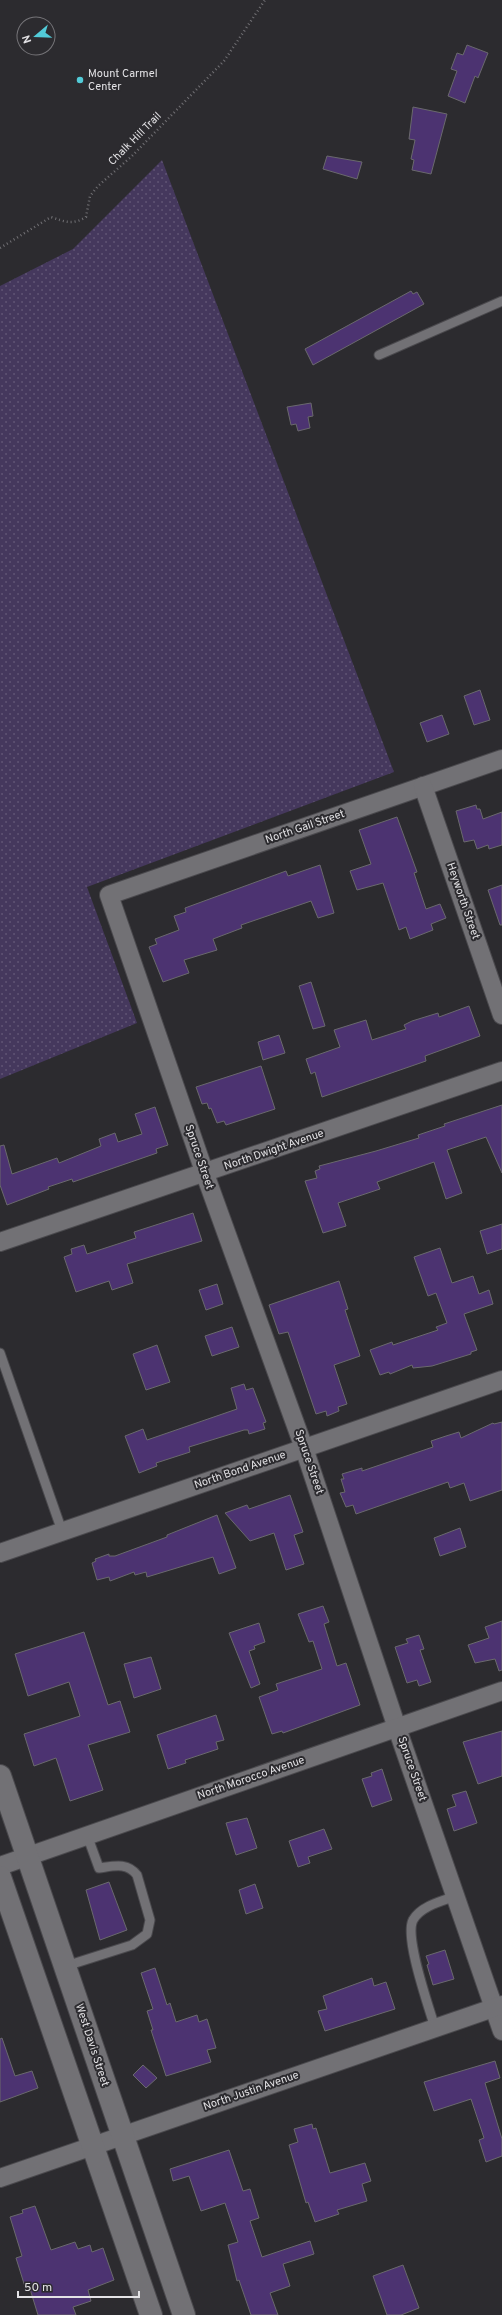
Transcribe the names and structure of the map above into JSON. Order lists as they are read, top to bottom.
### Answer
{
  "streets": {
    "main road": ["West Davis Street"],
    "street": [
      "North Gail Street",
      "Heyworth Street",
      "North Dwight Avenue",
      "Spruce Street",
      "North Bond Avenue",
      "North Morocco Avenue",
      "North Justin Avenue"
    ],
    "path": ["Chalk Hill Trail"]
  },
  "crossings": [
    ["North Gail Street", "Heyworth Street"],
    ["North Gail Street", "Spruce Street"],
    ["North Dwight Avenue", "Spruce Street"],
    ["Spruce Street", "North Bond Avenue"],
    ["Spruce Street", "North Morocco Avenue"],
    ["Spruce Street", "North Justin Avenue"],
    ["North Morocco Avenue", "West Davis Street"],
    ["West Davis Street", "North Justin Avenue"]
  ],
  "places": ["Mount Carmel Center"],
  "scale_bar": "50 m",
  "north": "left"
}
